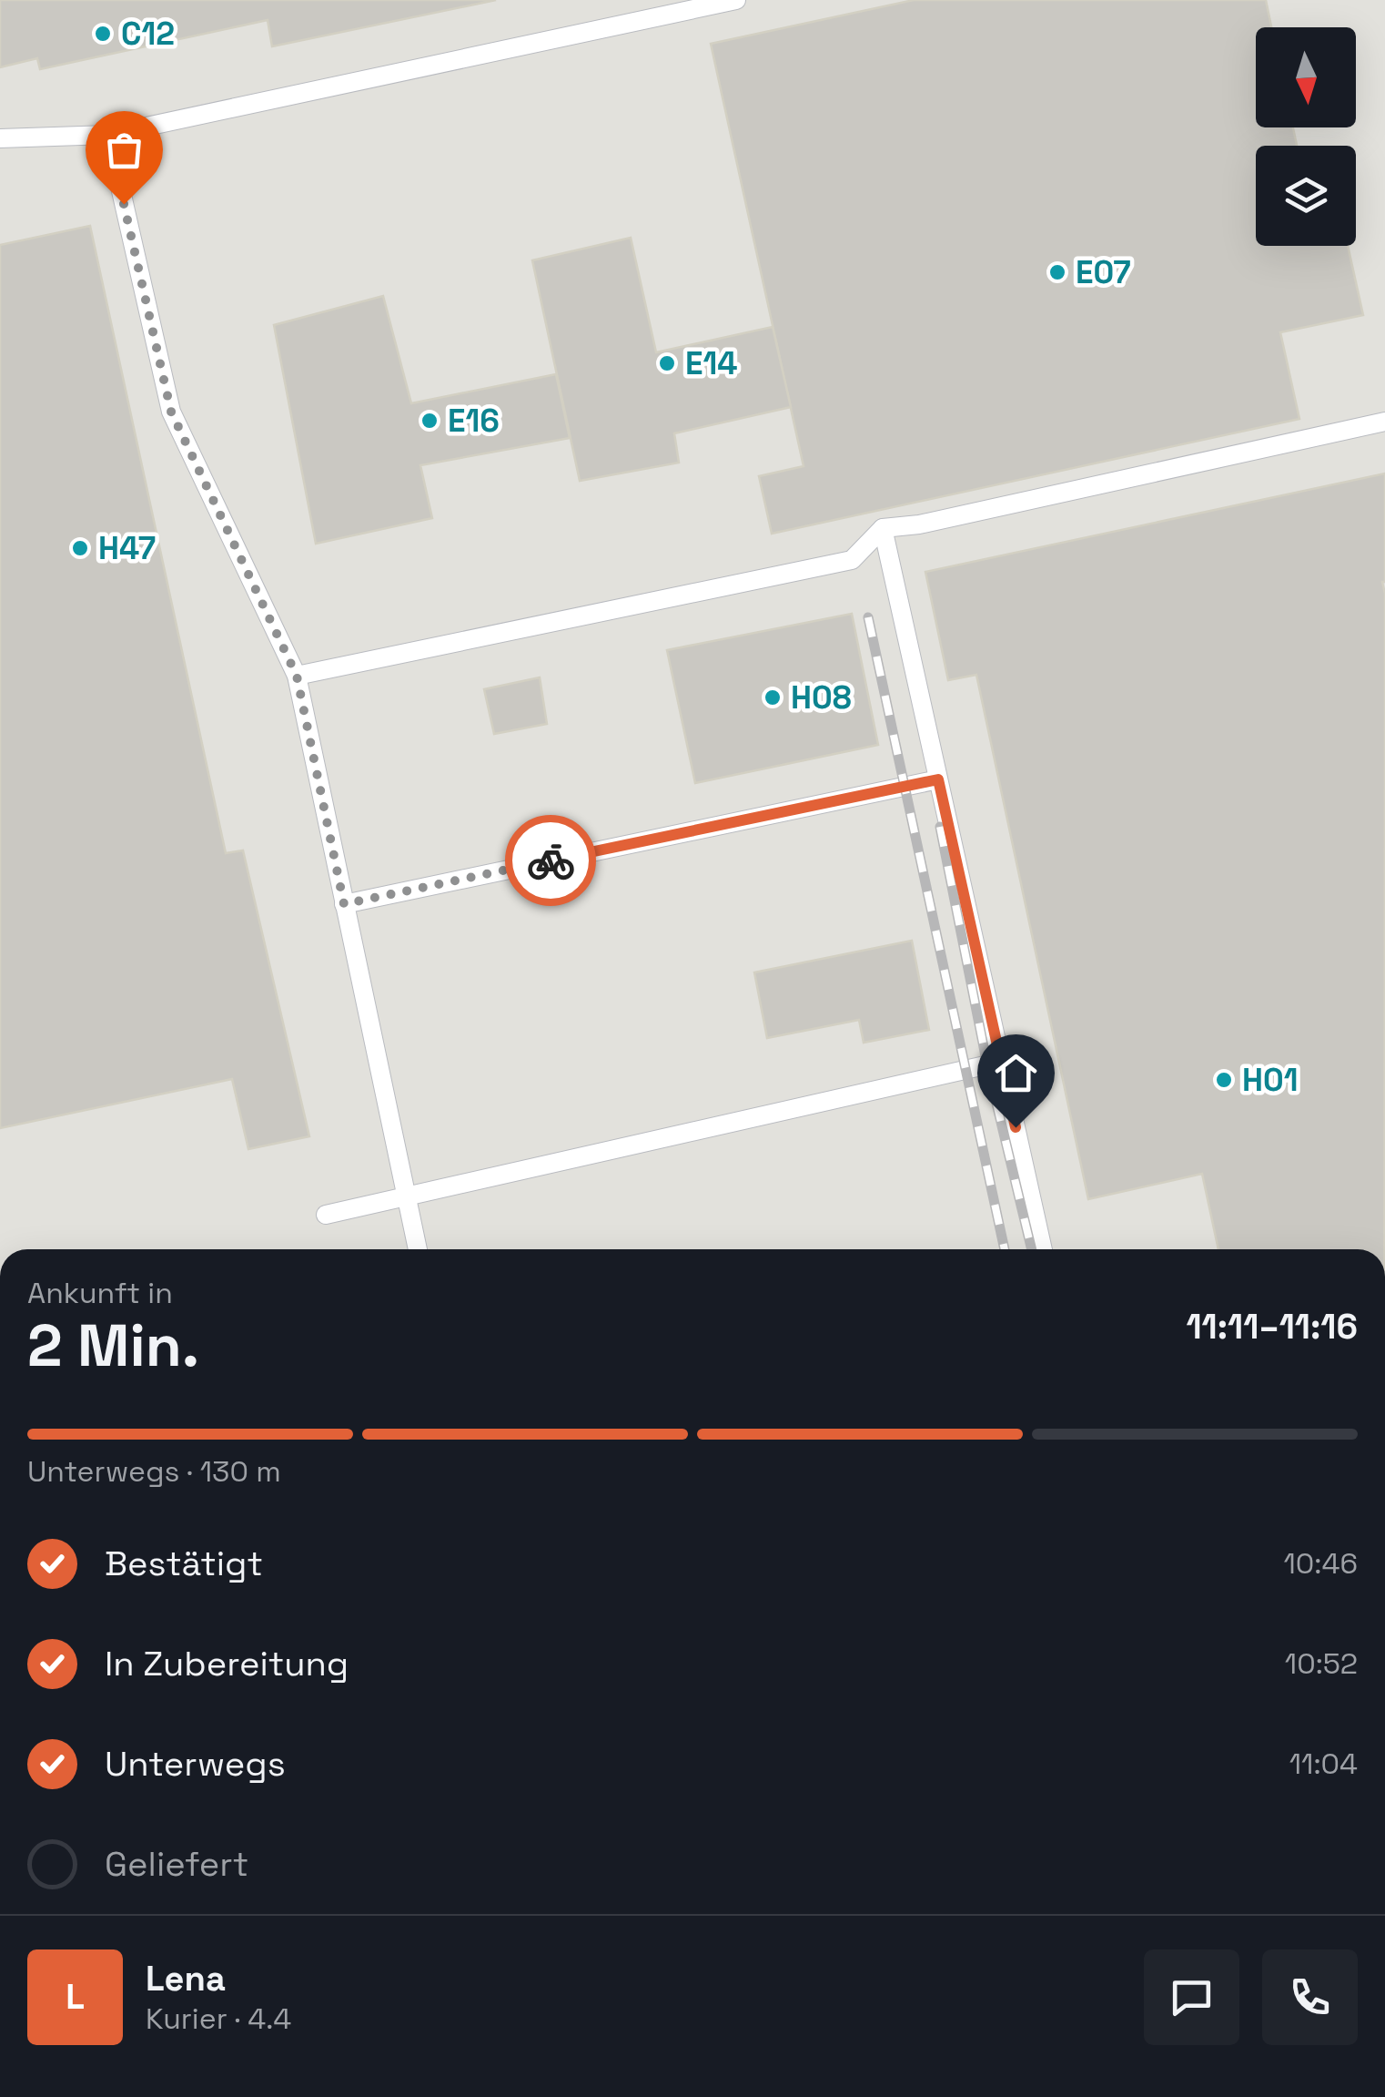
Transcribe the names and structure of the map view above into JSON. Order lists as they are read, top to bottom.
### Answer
{
  "places": [
    "C12",
    "E07",
    "E14",
    "E16",
    "H47",
    "H08",
    "H01"
  ],
  "north": "bottom",
  "page": {
    "heading": ["2 Min.", "Ankunft in", "11:11–11:16"],
    "panel": ["Lena", "Kurier · 4.4"],
    "bar": "Unterwegs · 130 m",
    "list": [
      ["Bestätigt", "10:46"],
      ["In Zubereitung", "10:52"],
      ["Unterwegs", "11:04"],
      "Geliefert"
    ],
    "round": "L"
  }
}
